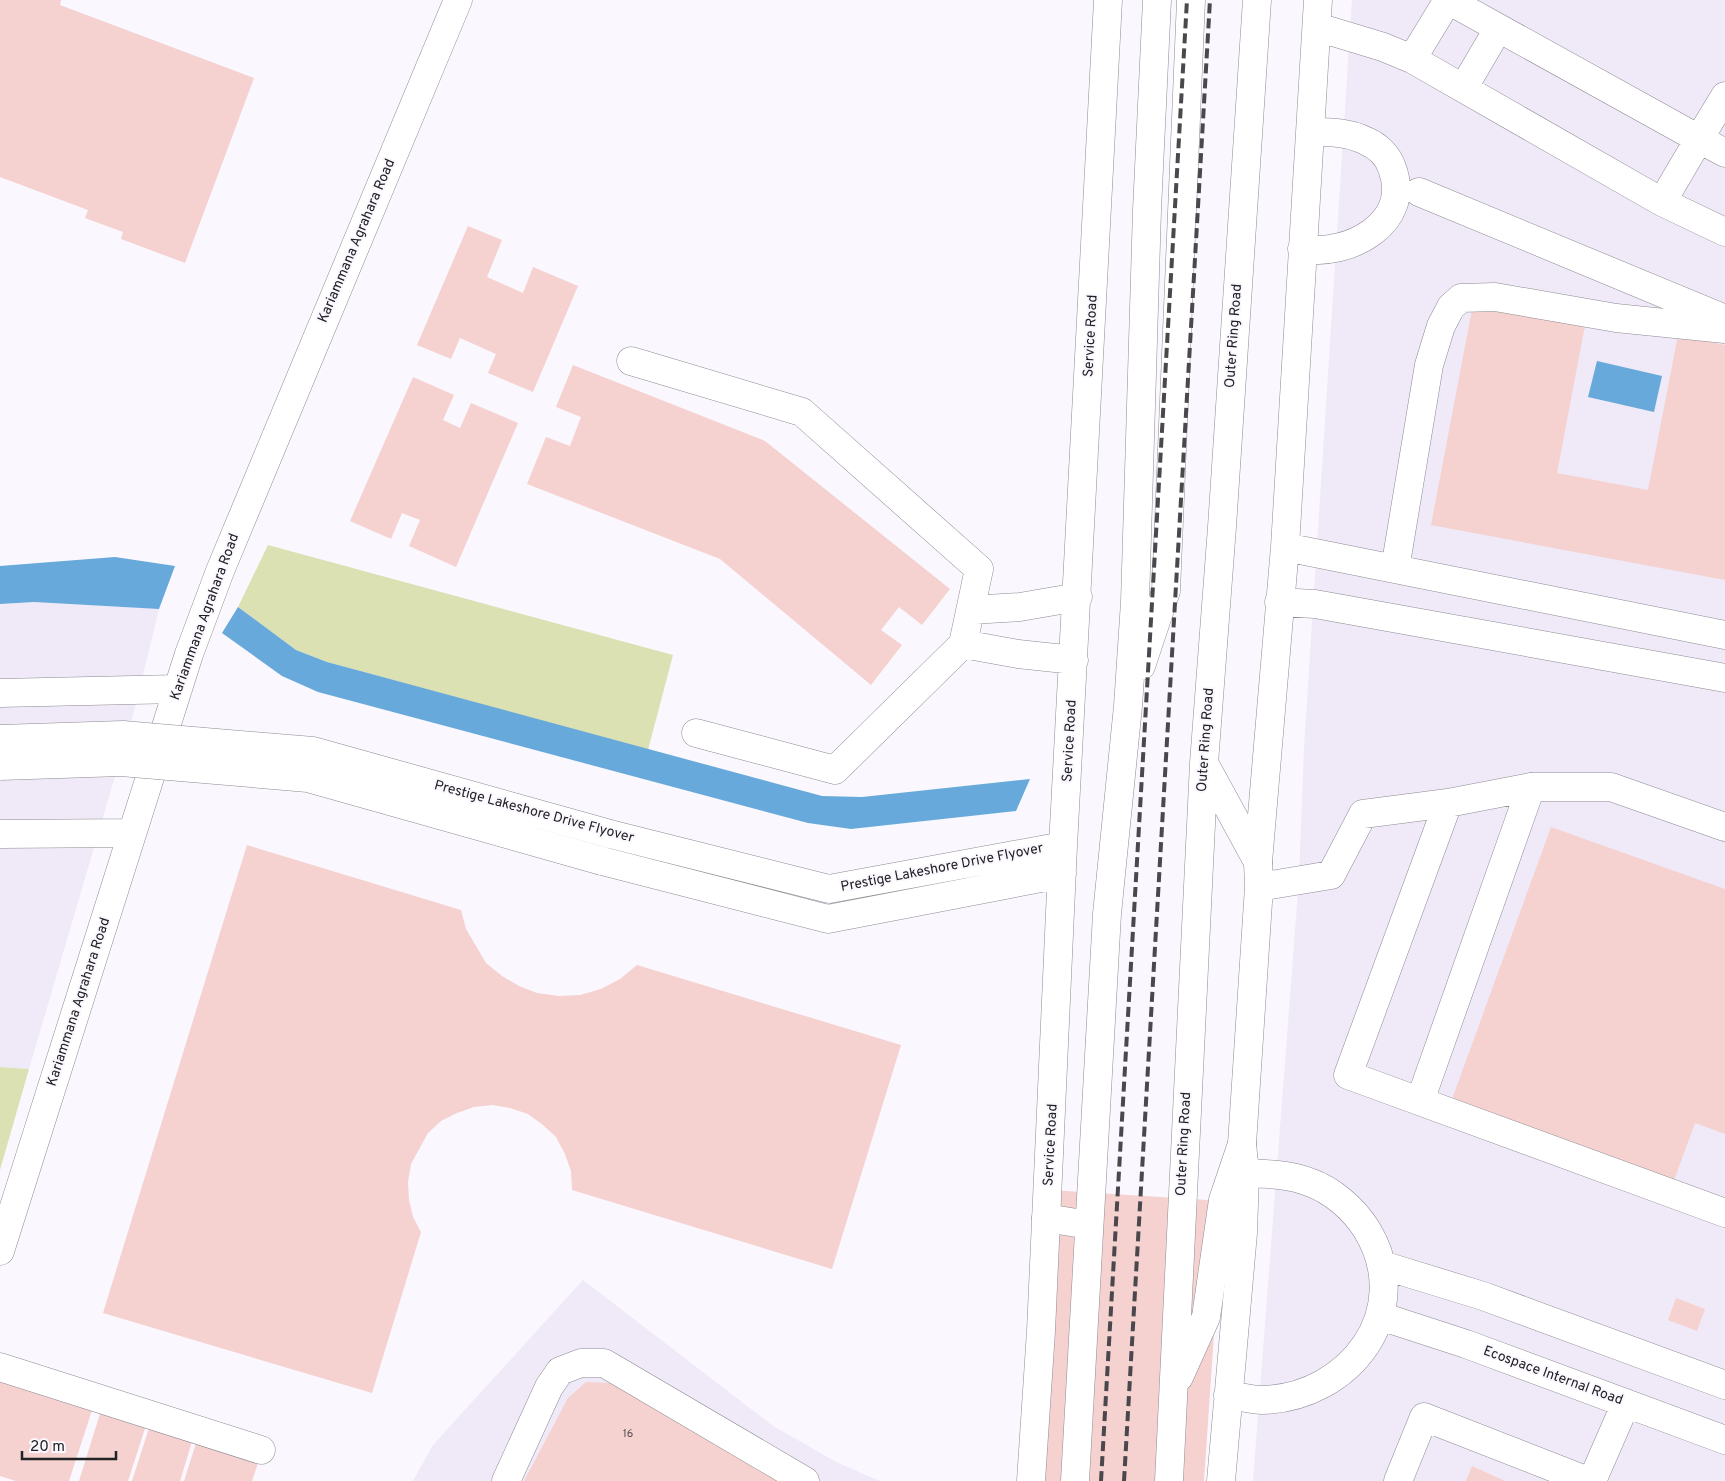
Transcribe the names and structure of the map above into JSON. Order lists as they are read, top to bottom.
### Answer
{
  "streets": {
    "main road": [
      "Kariammana Agrahara Road",
      "Service Road",
      "Outer Ring Road",
      "Prestige Lakeshore Drive Flyover",
      "Ecospace Internal Road"
    ]
  },
  "crossings": [
    ["Service Road", "Prestige Lakeshore Drive Flyover"]
  ],
  "house_numbers": ["16"],
  "scale_bar": "20 m"
}
